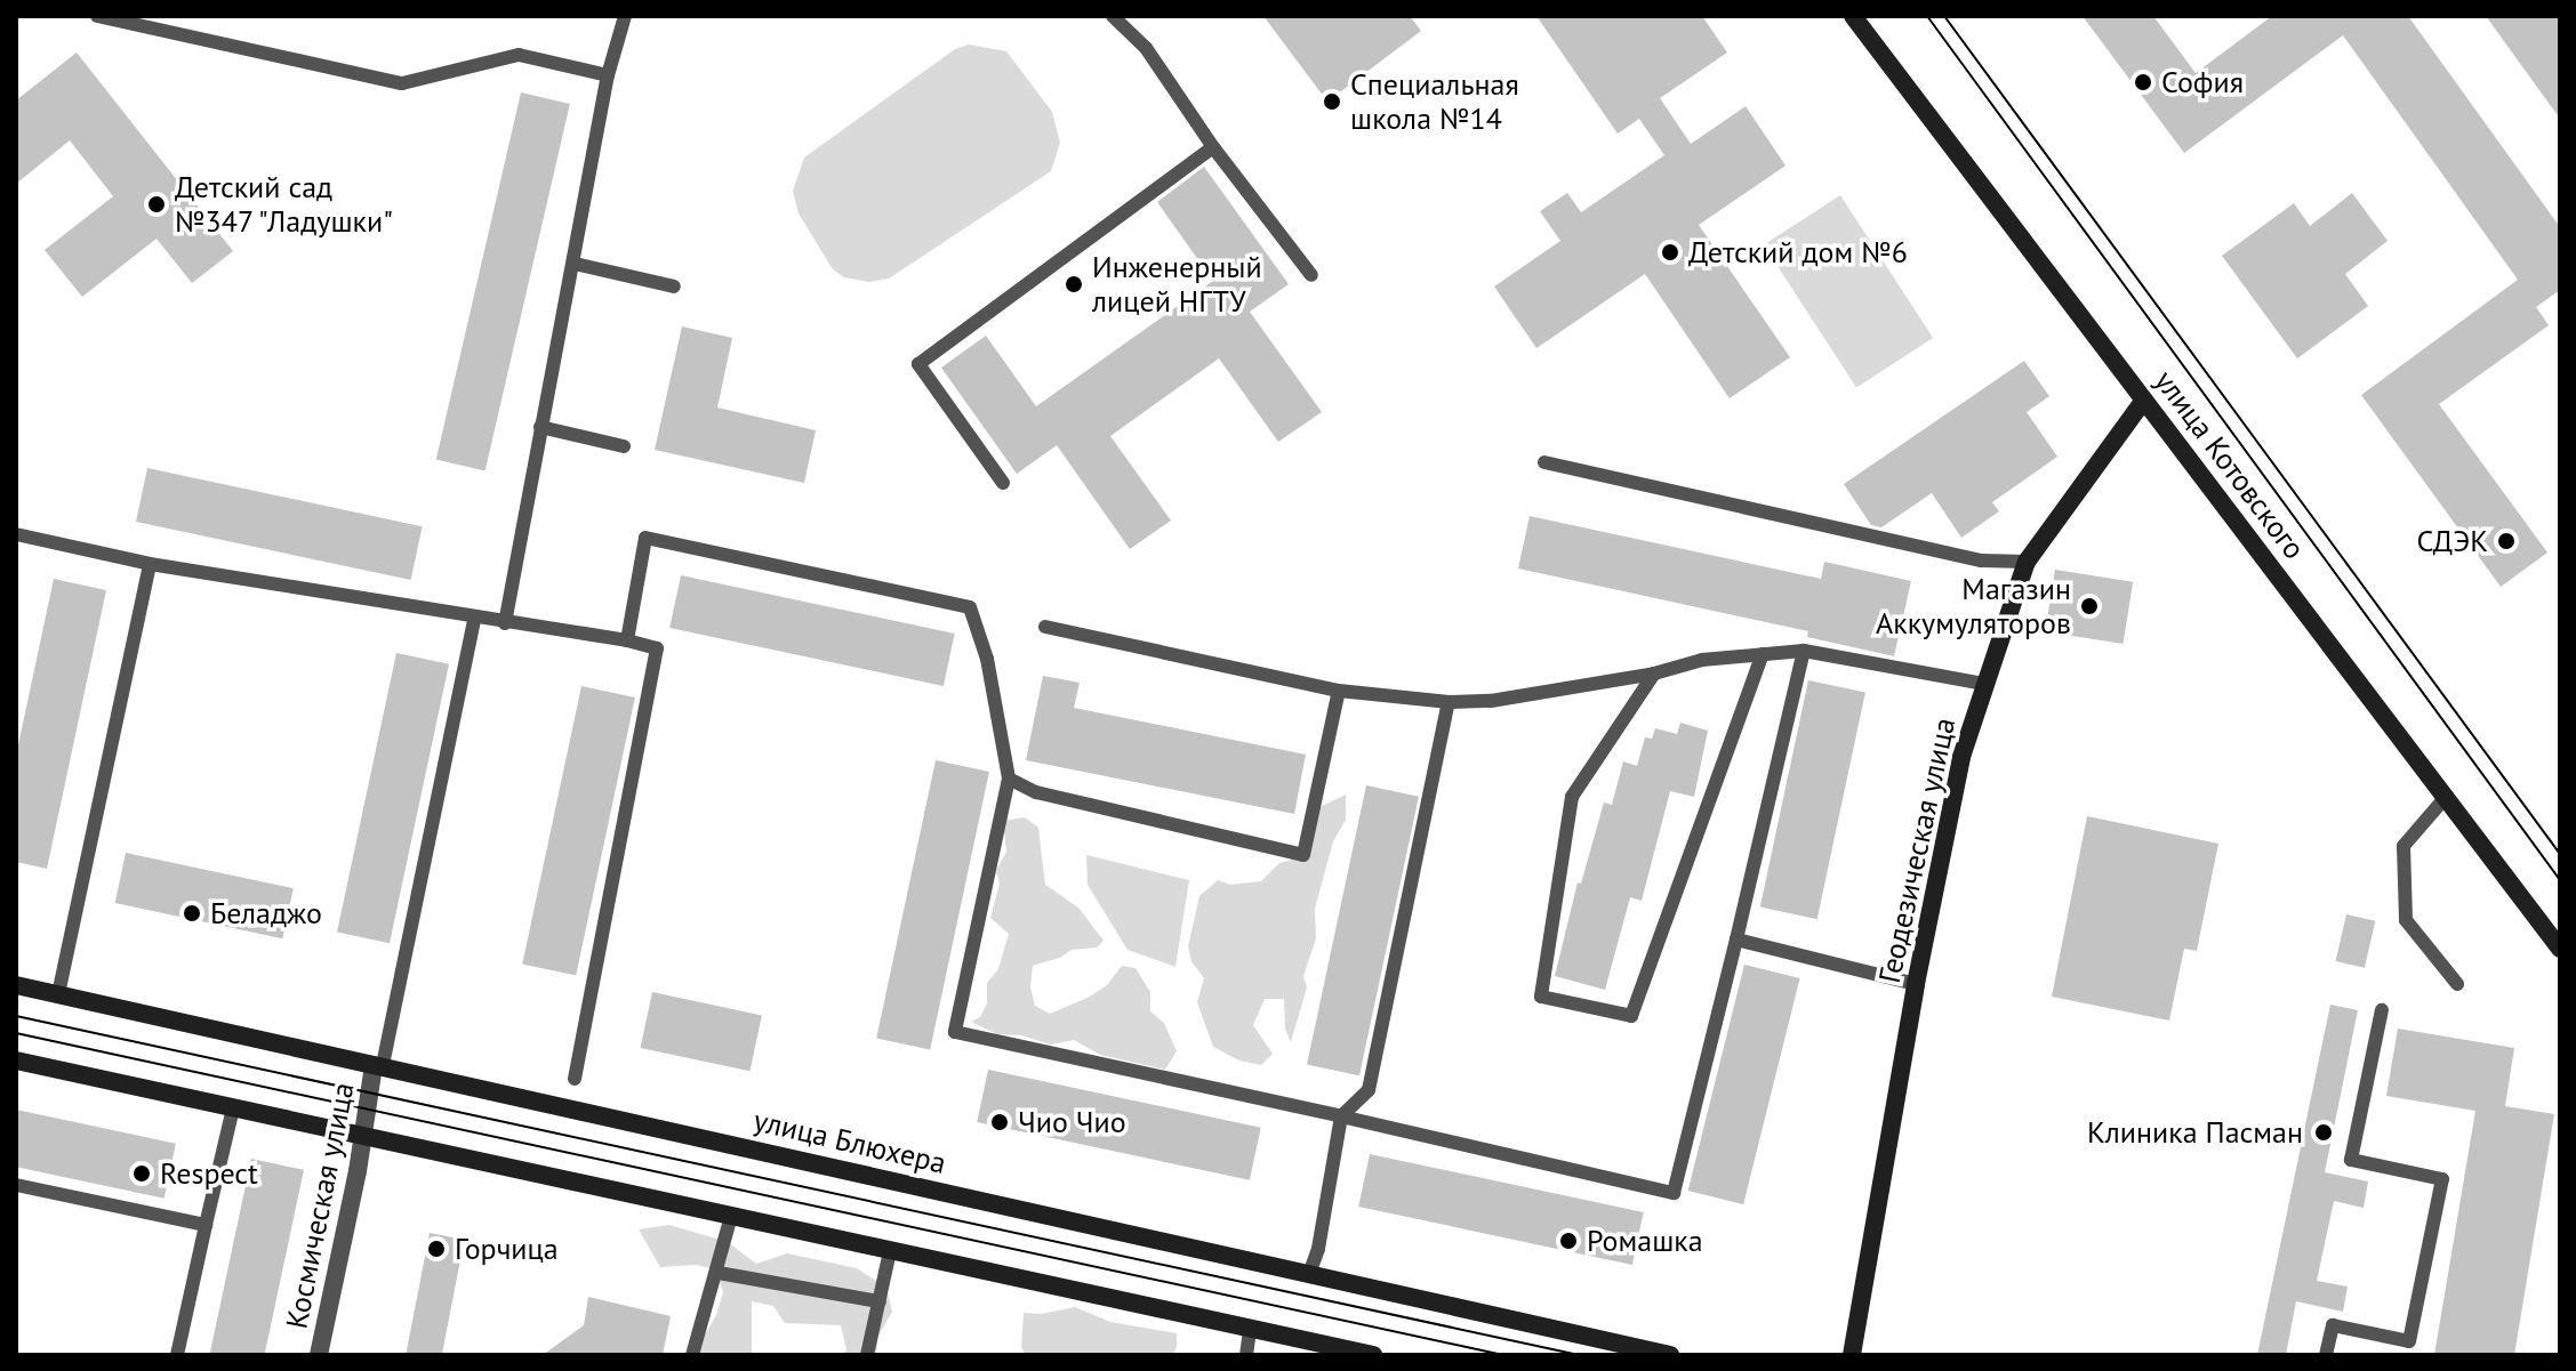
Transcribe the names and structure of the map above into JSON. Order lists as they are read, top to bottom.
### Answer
{
  "streets": {
    "street": [
      "улица Котовского",
      "Геодезическая улица",
      "улица Блюхера",
      "Космическая улица"
    ]
  },
  "crossings": [
    ["улица Котовского", "Геодезическая улица"],
    ["улица Блюхера", "Космическая улица"]
  ],
  "places": [
    "София",
    "Специальная школа №14",
    "Детский сад №347 \"Ладушки\"",
    "Детский дом №6",
    "Инженерный лицей НГТУ",
    "СДЭК",
    "Магазин Аккумуляторов",
    "Беладжо",
    "Чио Чио",
    "Клиника Пасман",
    "Respect",
    "Ромашка",
    "Горчица"
  ]
}
